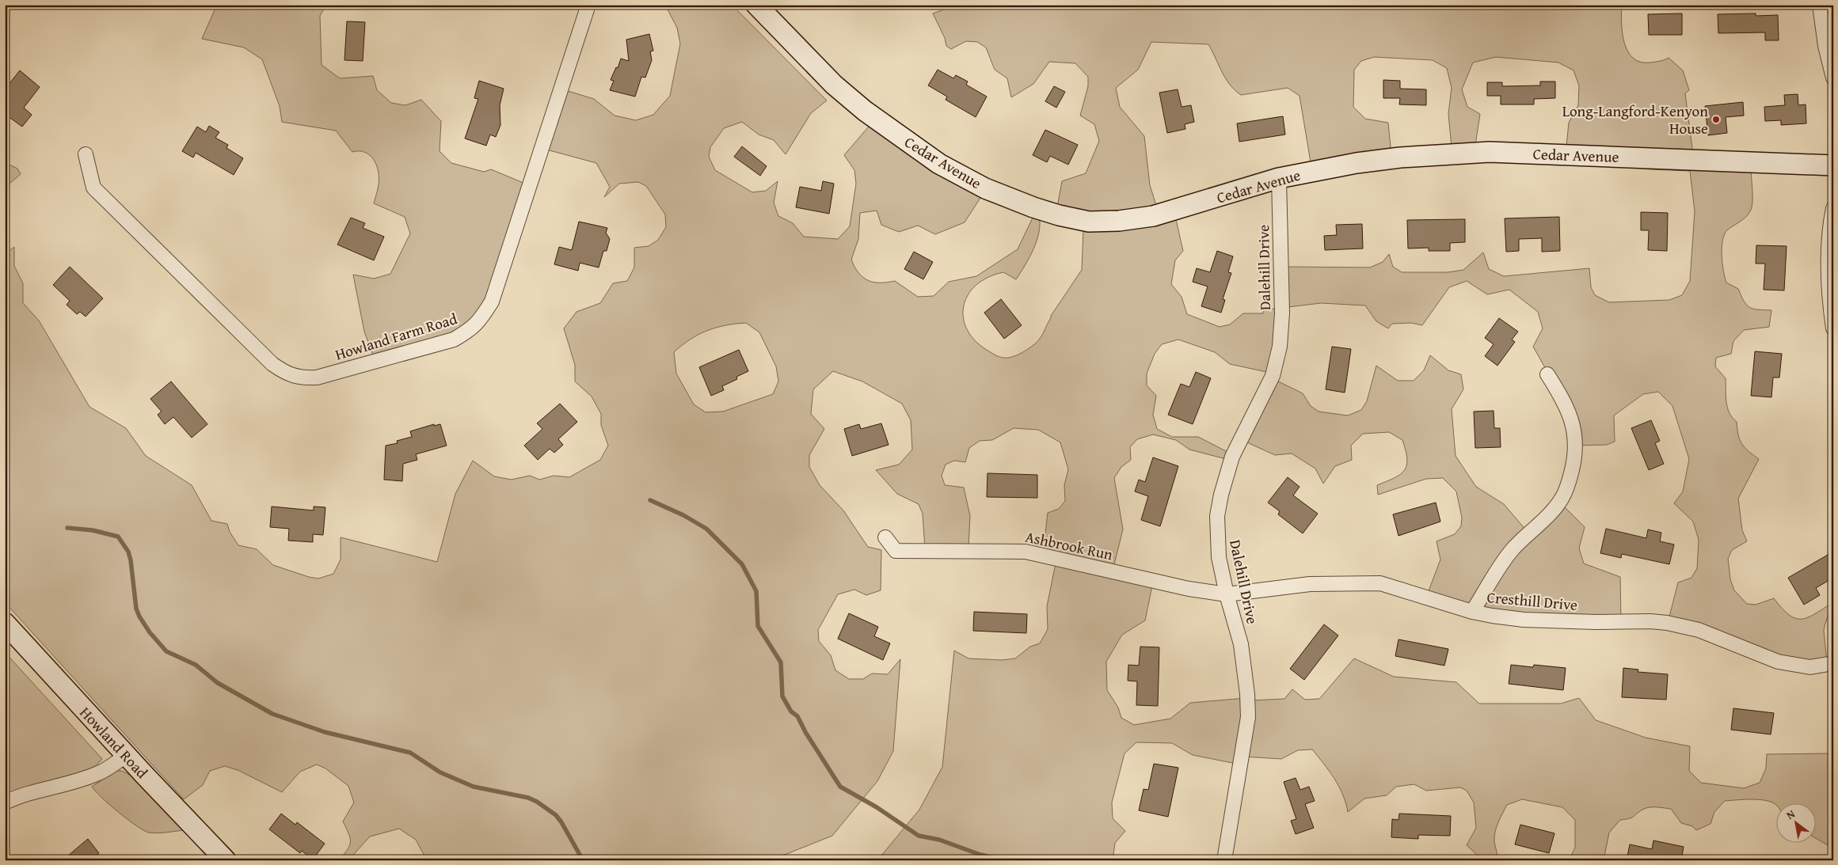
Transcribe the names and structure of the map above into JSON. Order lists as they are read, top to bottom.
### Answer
{
  "streets": {
    "street": [
      "Cedar Avenue",
      "Dalehill Drive",
      "Howland Farm Road",
      "Ashbrook Run",
      "Cresthill Drive",
      "Howland Road"
    ]
  },
  "crossings": [
    ["Cedar Avenue", "Dalehill Drive"],
    ["Dalehill Drive", "Ashbrook Run"],
    ["Dalehill Drive", "Cresthill Drive"],
    ["Ashbrook Run", "Cresthill Drive"]
  ],
  "places": ["Long-Langford-Kenyon House"],
  "north": "top left"
}
